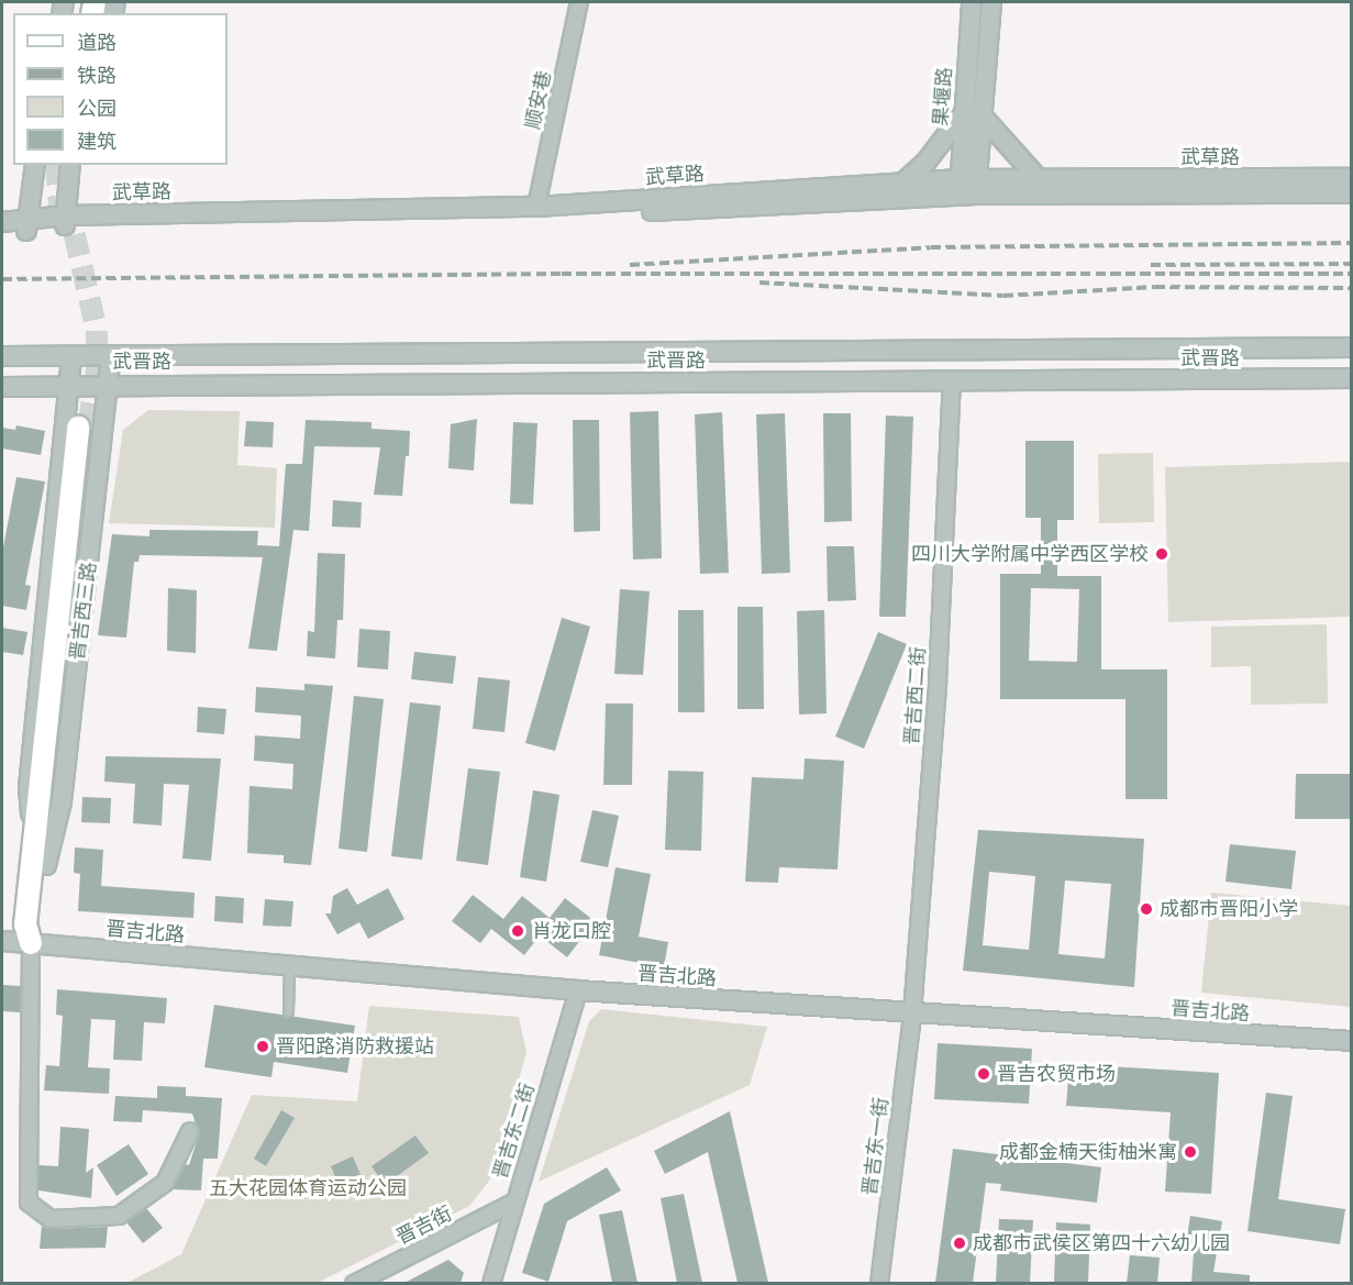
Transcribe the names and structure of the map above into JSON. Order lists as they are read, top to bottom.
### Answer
{
  "streets": {
    "main road": ["晋吉西三路"],
    "street": [
      "果堰路",
      "顺安巷",
      "武草路",
      "武晋路",
      "晋吉西二街",
      "晋吉北路",
      "晋吉东二街",
      "晋吉东一街",
      "晋吉街"
    ]
  },
  "crossings": [
    ["果堰路", "武草路"],
    ["顺安巷", "武草路"],
    ["武晋路", "晋吉西三路"],
    ["武晋路", "晋吉西二街"],
    ["晋吉西三路", "晋吉北路"],
    ["晋吉西二街", "晋吉北路"],
    ["晋吉西二街", "晋吉东一街"],
    ["晋吉北路", "晋吉东二街"],
    ["晋吉北路", "晋吉东一街"],
    ["晋吉东二街", "晋吉街"]
  ],
  "parks": ["五大花园体育运动公园"],
  "places": [
    "四川大学附属中学西区学校",
    "成都市晋阳小学",
    "肖龙口腔",
    "晋阳路消防救援站",
    "晋吉农贸市场",
    "成都金楠天街柚米寓",
    "成都市武侯区第四十六幼儿园"
  ],
  "legend": [
    "道路",
    "铁路",
    "公园",
    "建筑"
  ]
}
